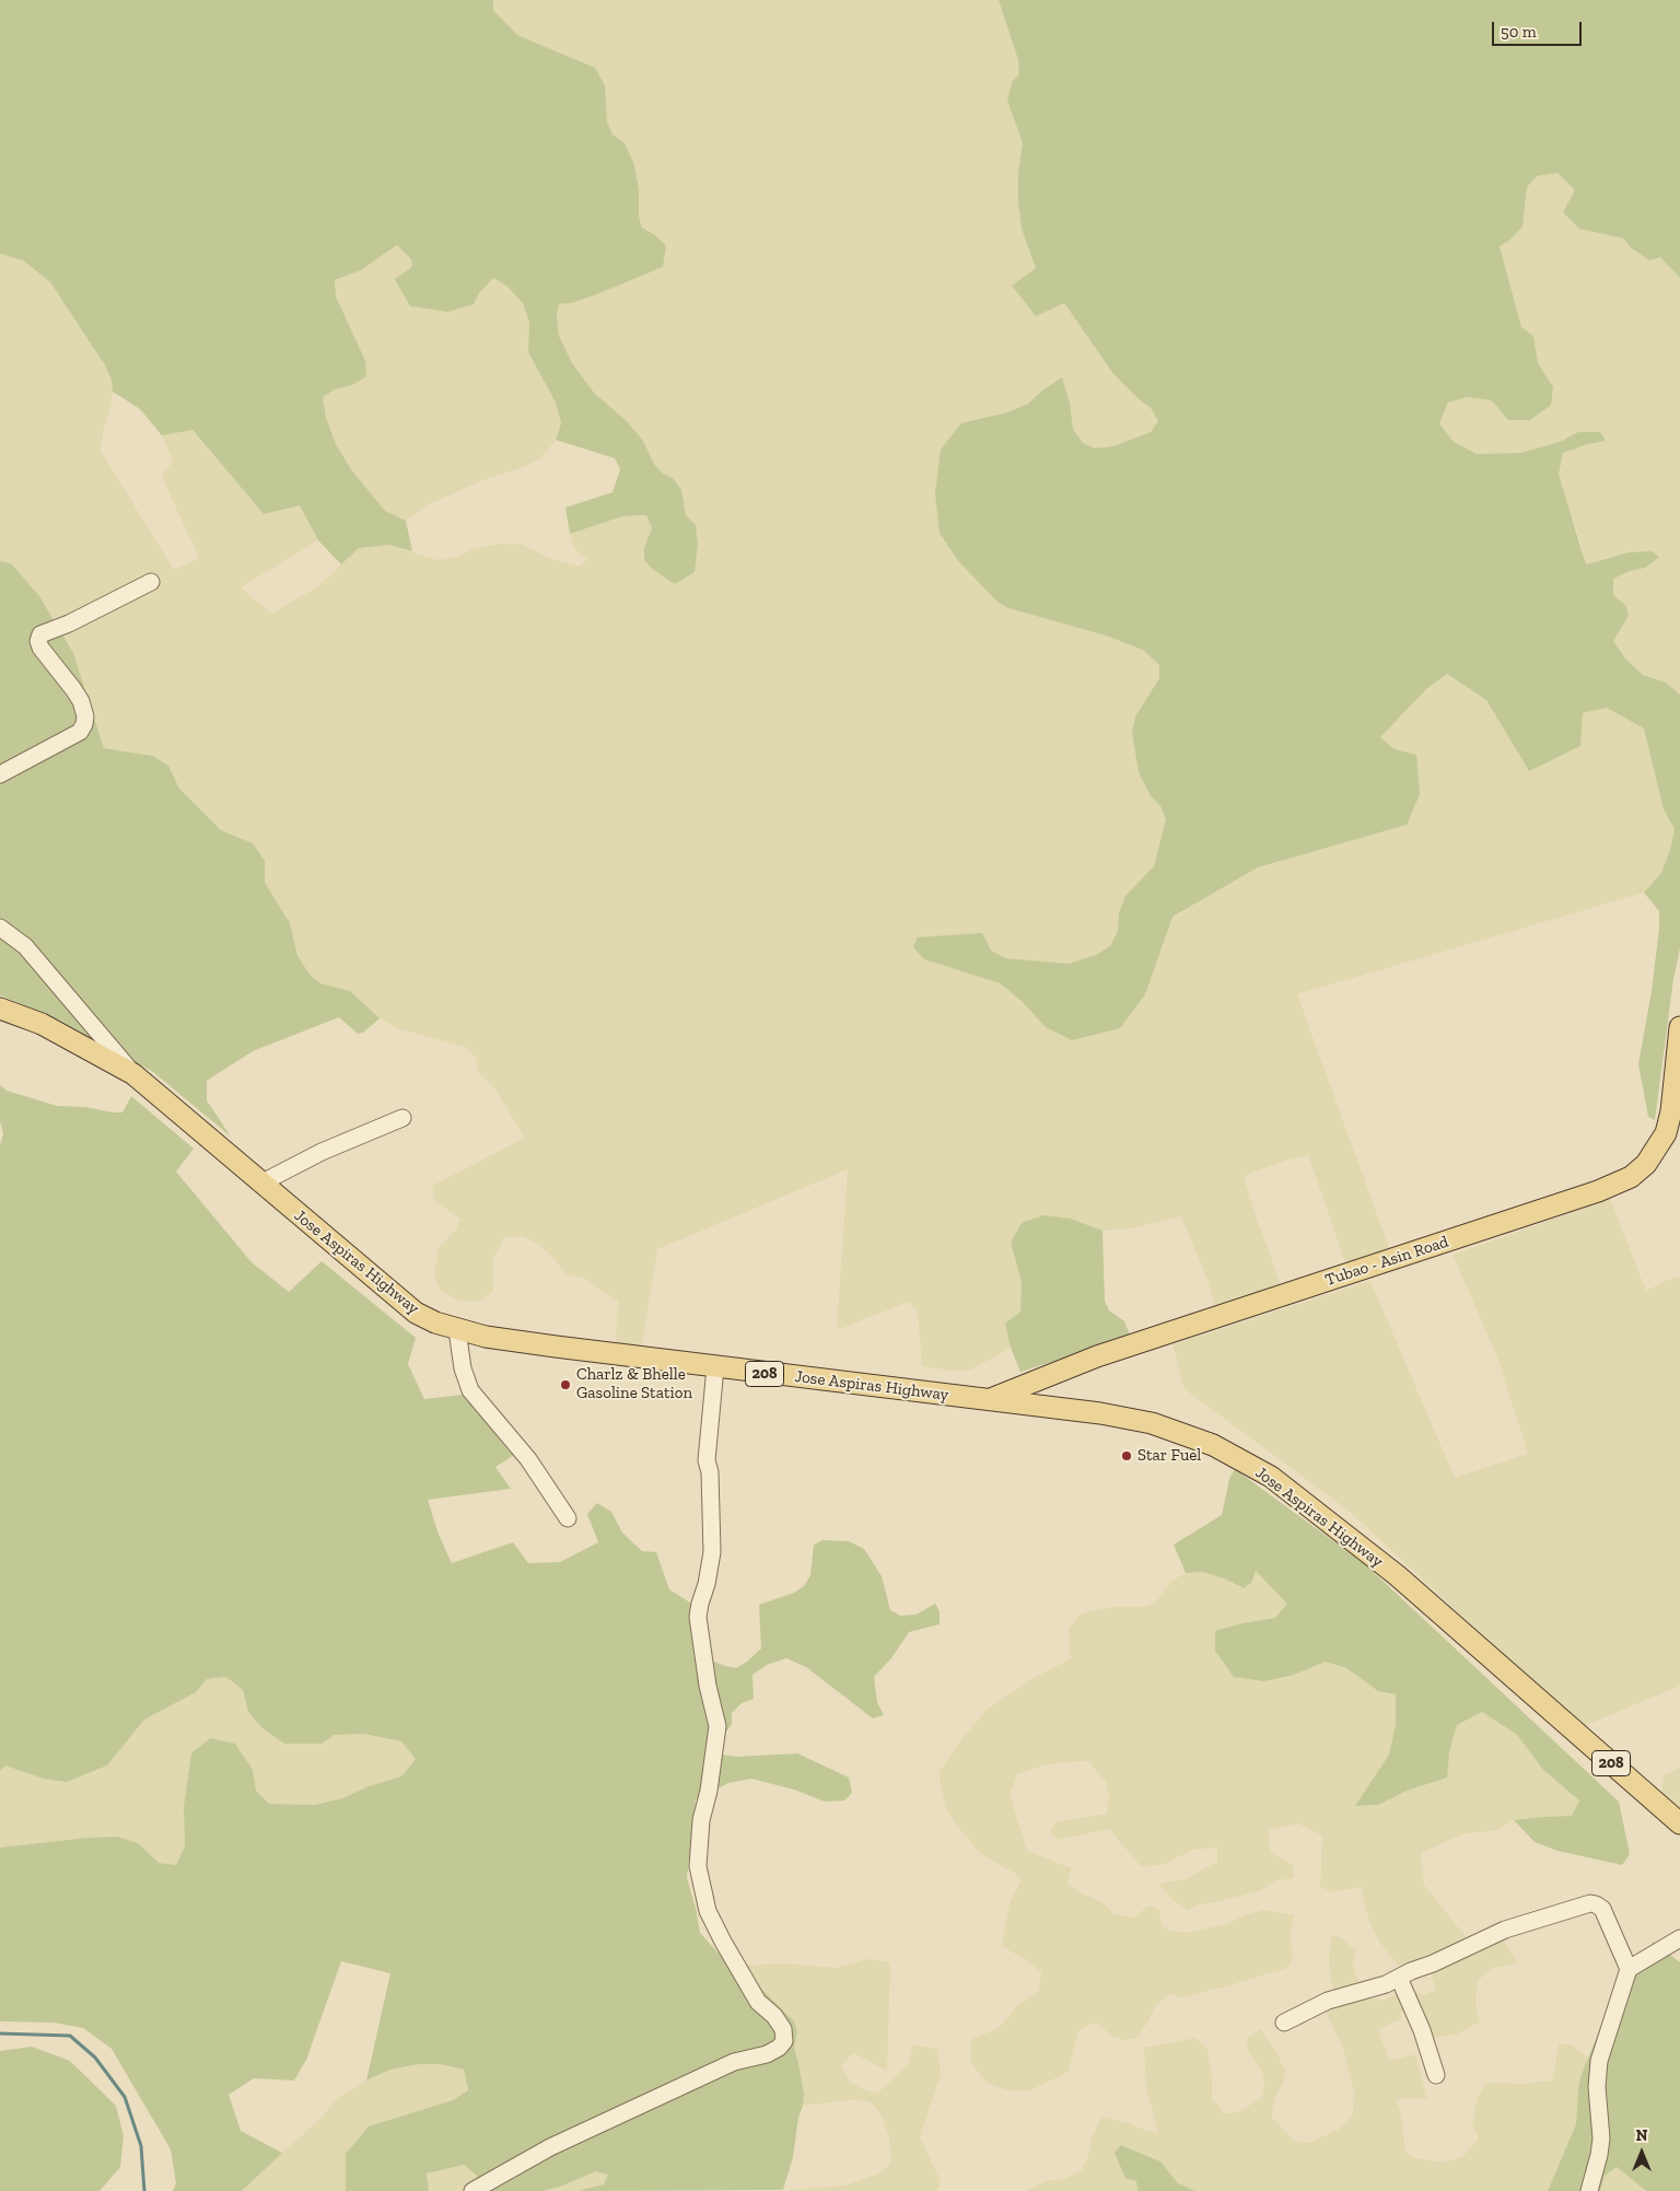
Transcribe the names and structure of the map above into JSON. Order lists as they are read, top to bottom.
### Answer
{
  "streets": {
    "main road": ["Tubao - Asin Road", "Jose Aspiras Highway", "208"]
  },
  "crossings": [
    ["Tubao - Asin Road", "Jose Aspiras Highway"]
  ],
  "places": ["Charlz & Bhelle Gasoline Station", "Star Fuel"],
  "scale_bar": "50 m",
  "north": "top"
}
